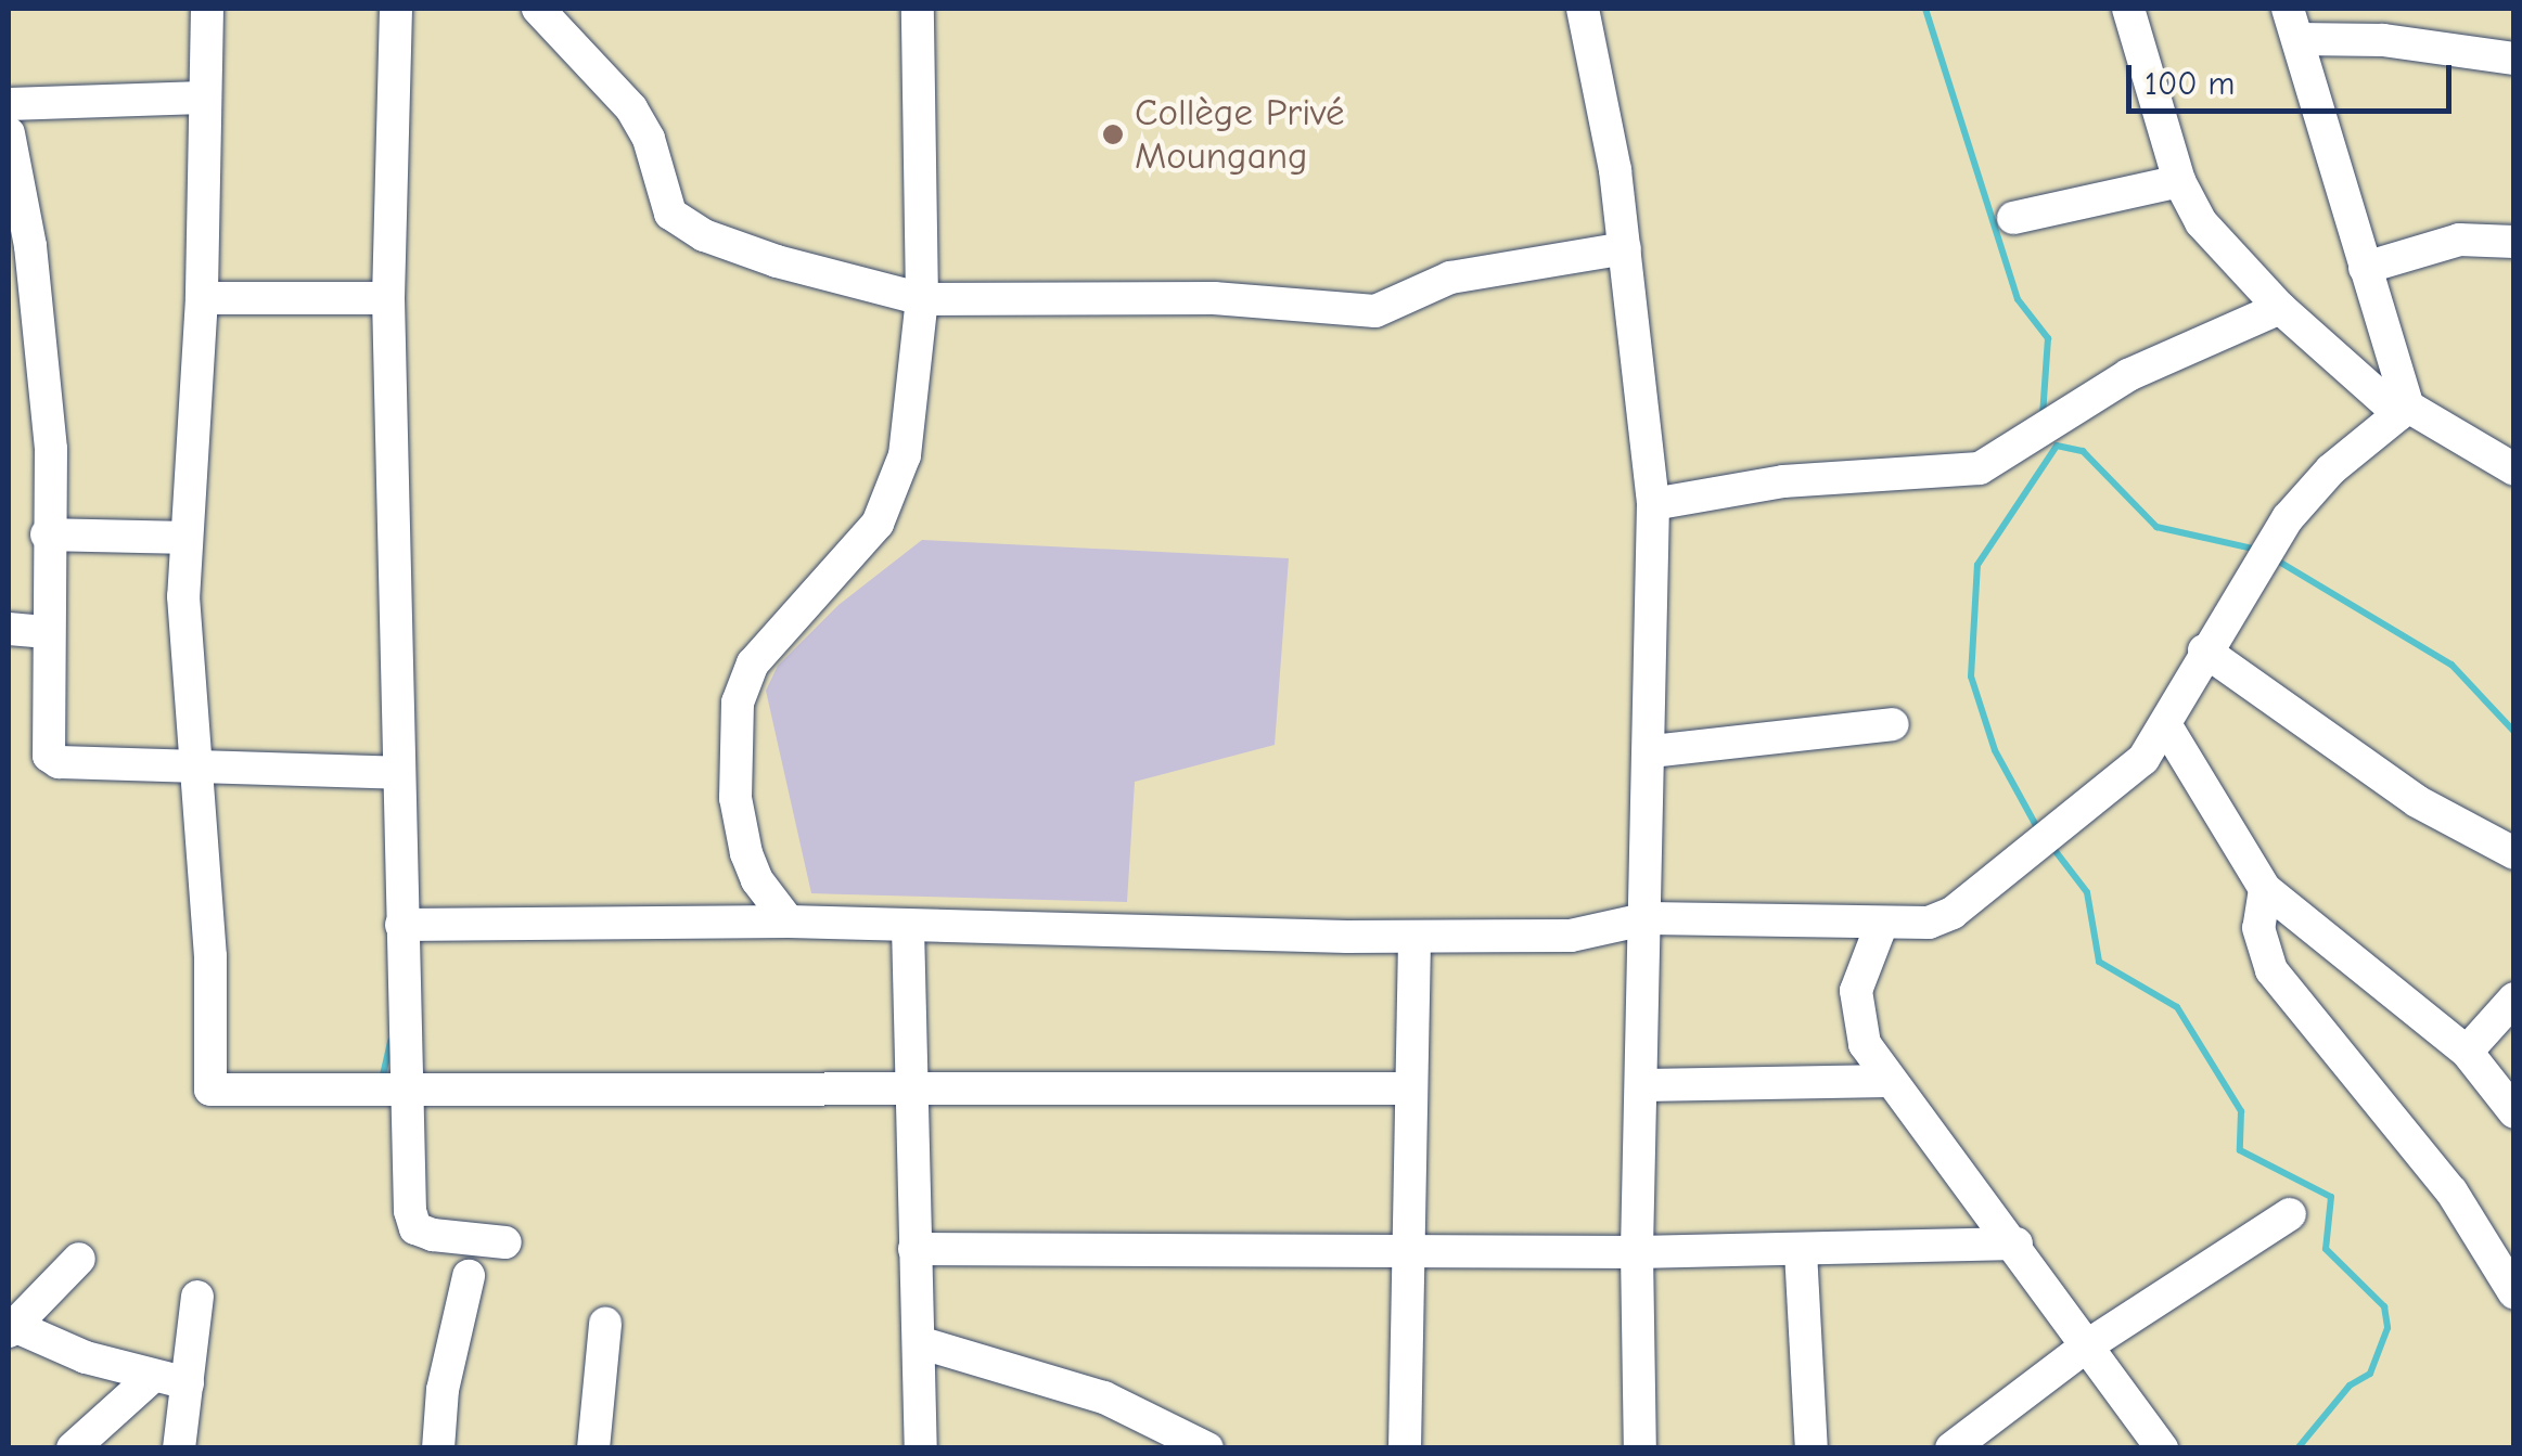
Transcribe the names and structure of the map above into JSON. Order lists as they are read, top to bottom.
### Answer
{
  "places": ["Collège Privé Moungang"],
  "scale_bar": "100 m"
}
